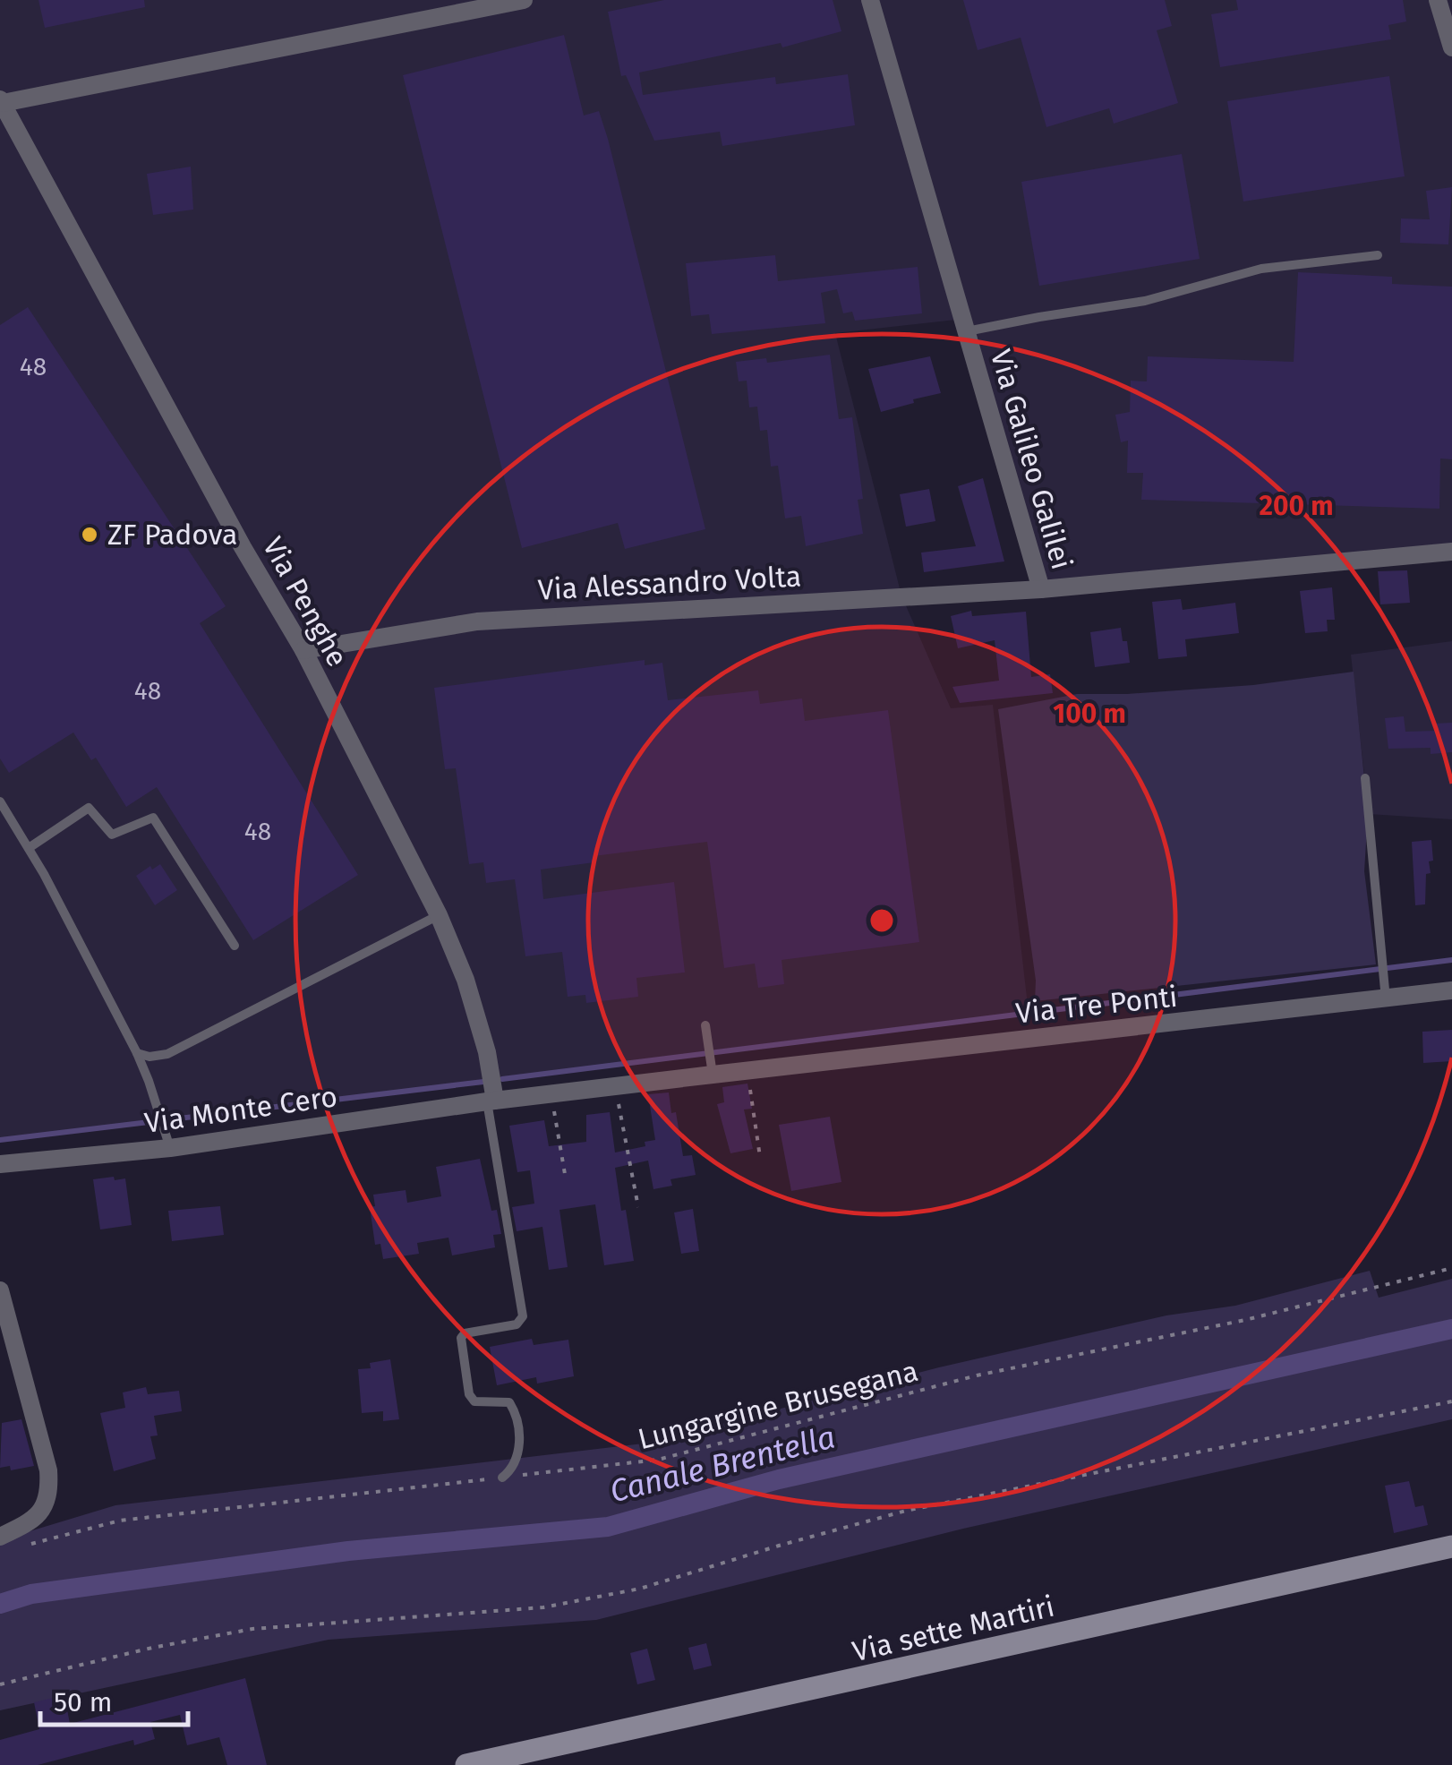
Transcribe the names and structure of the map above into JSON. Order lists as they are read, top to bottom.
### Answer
{
  "streets": {
    "main road": ["Via sette Martiri"],
    "street": [
      "Via Galileo Galilei",
      "Via Alessandro Volta",
      "Via Penghe",
      "Via Tre Ponti",
      "Via Monte Cero"
    ],
    "path": ["Lungargine Brusegana"]
  },
  "crossings": [
    ["Via Galileo Galilei", "Via Alessandro Volta"],
    ["Via Alessandro Volta", "Via Penghe"],
    ["Via Penghe", "Via Tre Ponti"],
    ["Via Penghe", "Via Monte Cero"],
    ["Via Tre Ponti", "Via Monte Cero"]
  ],
  "water": ["Canale Brentella"],
  "places": ["ZF Padova"],
  "house_numbers": ["48", "48", "48"],
  "scale_bar": "50 m",
  "rings": ["200 m", "100 m"]
}
